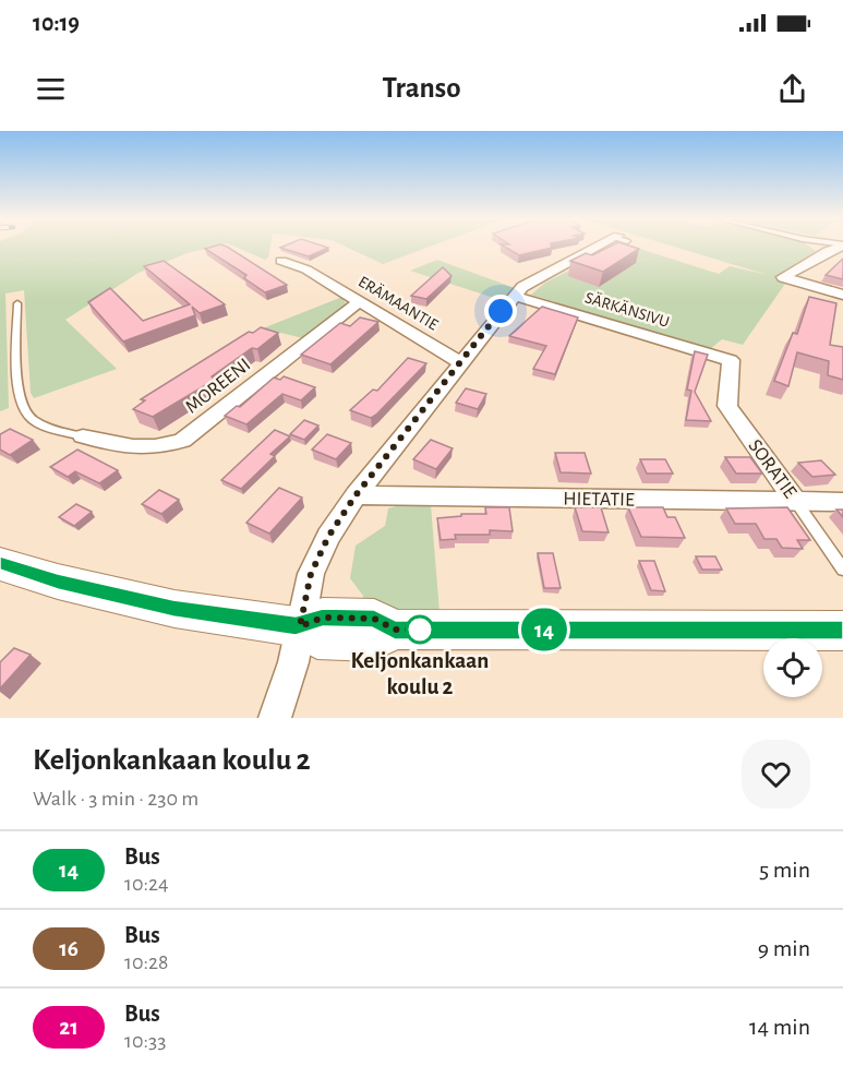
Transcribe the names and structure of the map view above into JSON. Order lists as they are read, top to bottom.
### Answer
{
  "streets": {
    "street": [
      "ERÄMAANTIE",
      "SÄRKÄNSIVU",
      "MOREENI",
      "SORATIE",
      "HIETATIE"
    ]
  },
  "crossings": [
    ["ERÄMAANTIE", "MOREENI"],
    ["SÄRKÄNSIVU", "SORATIE"],
    ["SORATIE", "HIETATIE"]
  ],
  "places": ["Keljonkankaan koulu 2"],
  "lines": ["bus line 14"],
  "page": {
    "status": "10:19",
    "header": "Transo",
    "on_map": "14",
    "heading": ["Keljonkankaan koulu 2", "Walk · 3 min · 230 m"],
    "list": [
      {
        "mark": "14",
        "name": "Bus",
        "note": "10:24",
        "value": "5 min"
      },
      {
        "mark": "16",
        "name": "Bus",
        "note": "10:28",
        "value": "9 min"
      },
      {
        "mark": "21",
        "name": "Bus",
        "note": "10:33",
        "value": "14 min"
      }
    ]
  }
}
